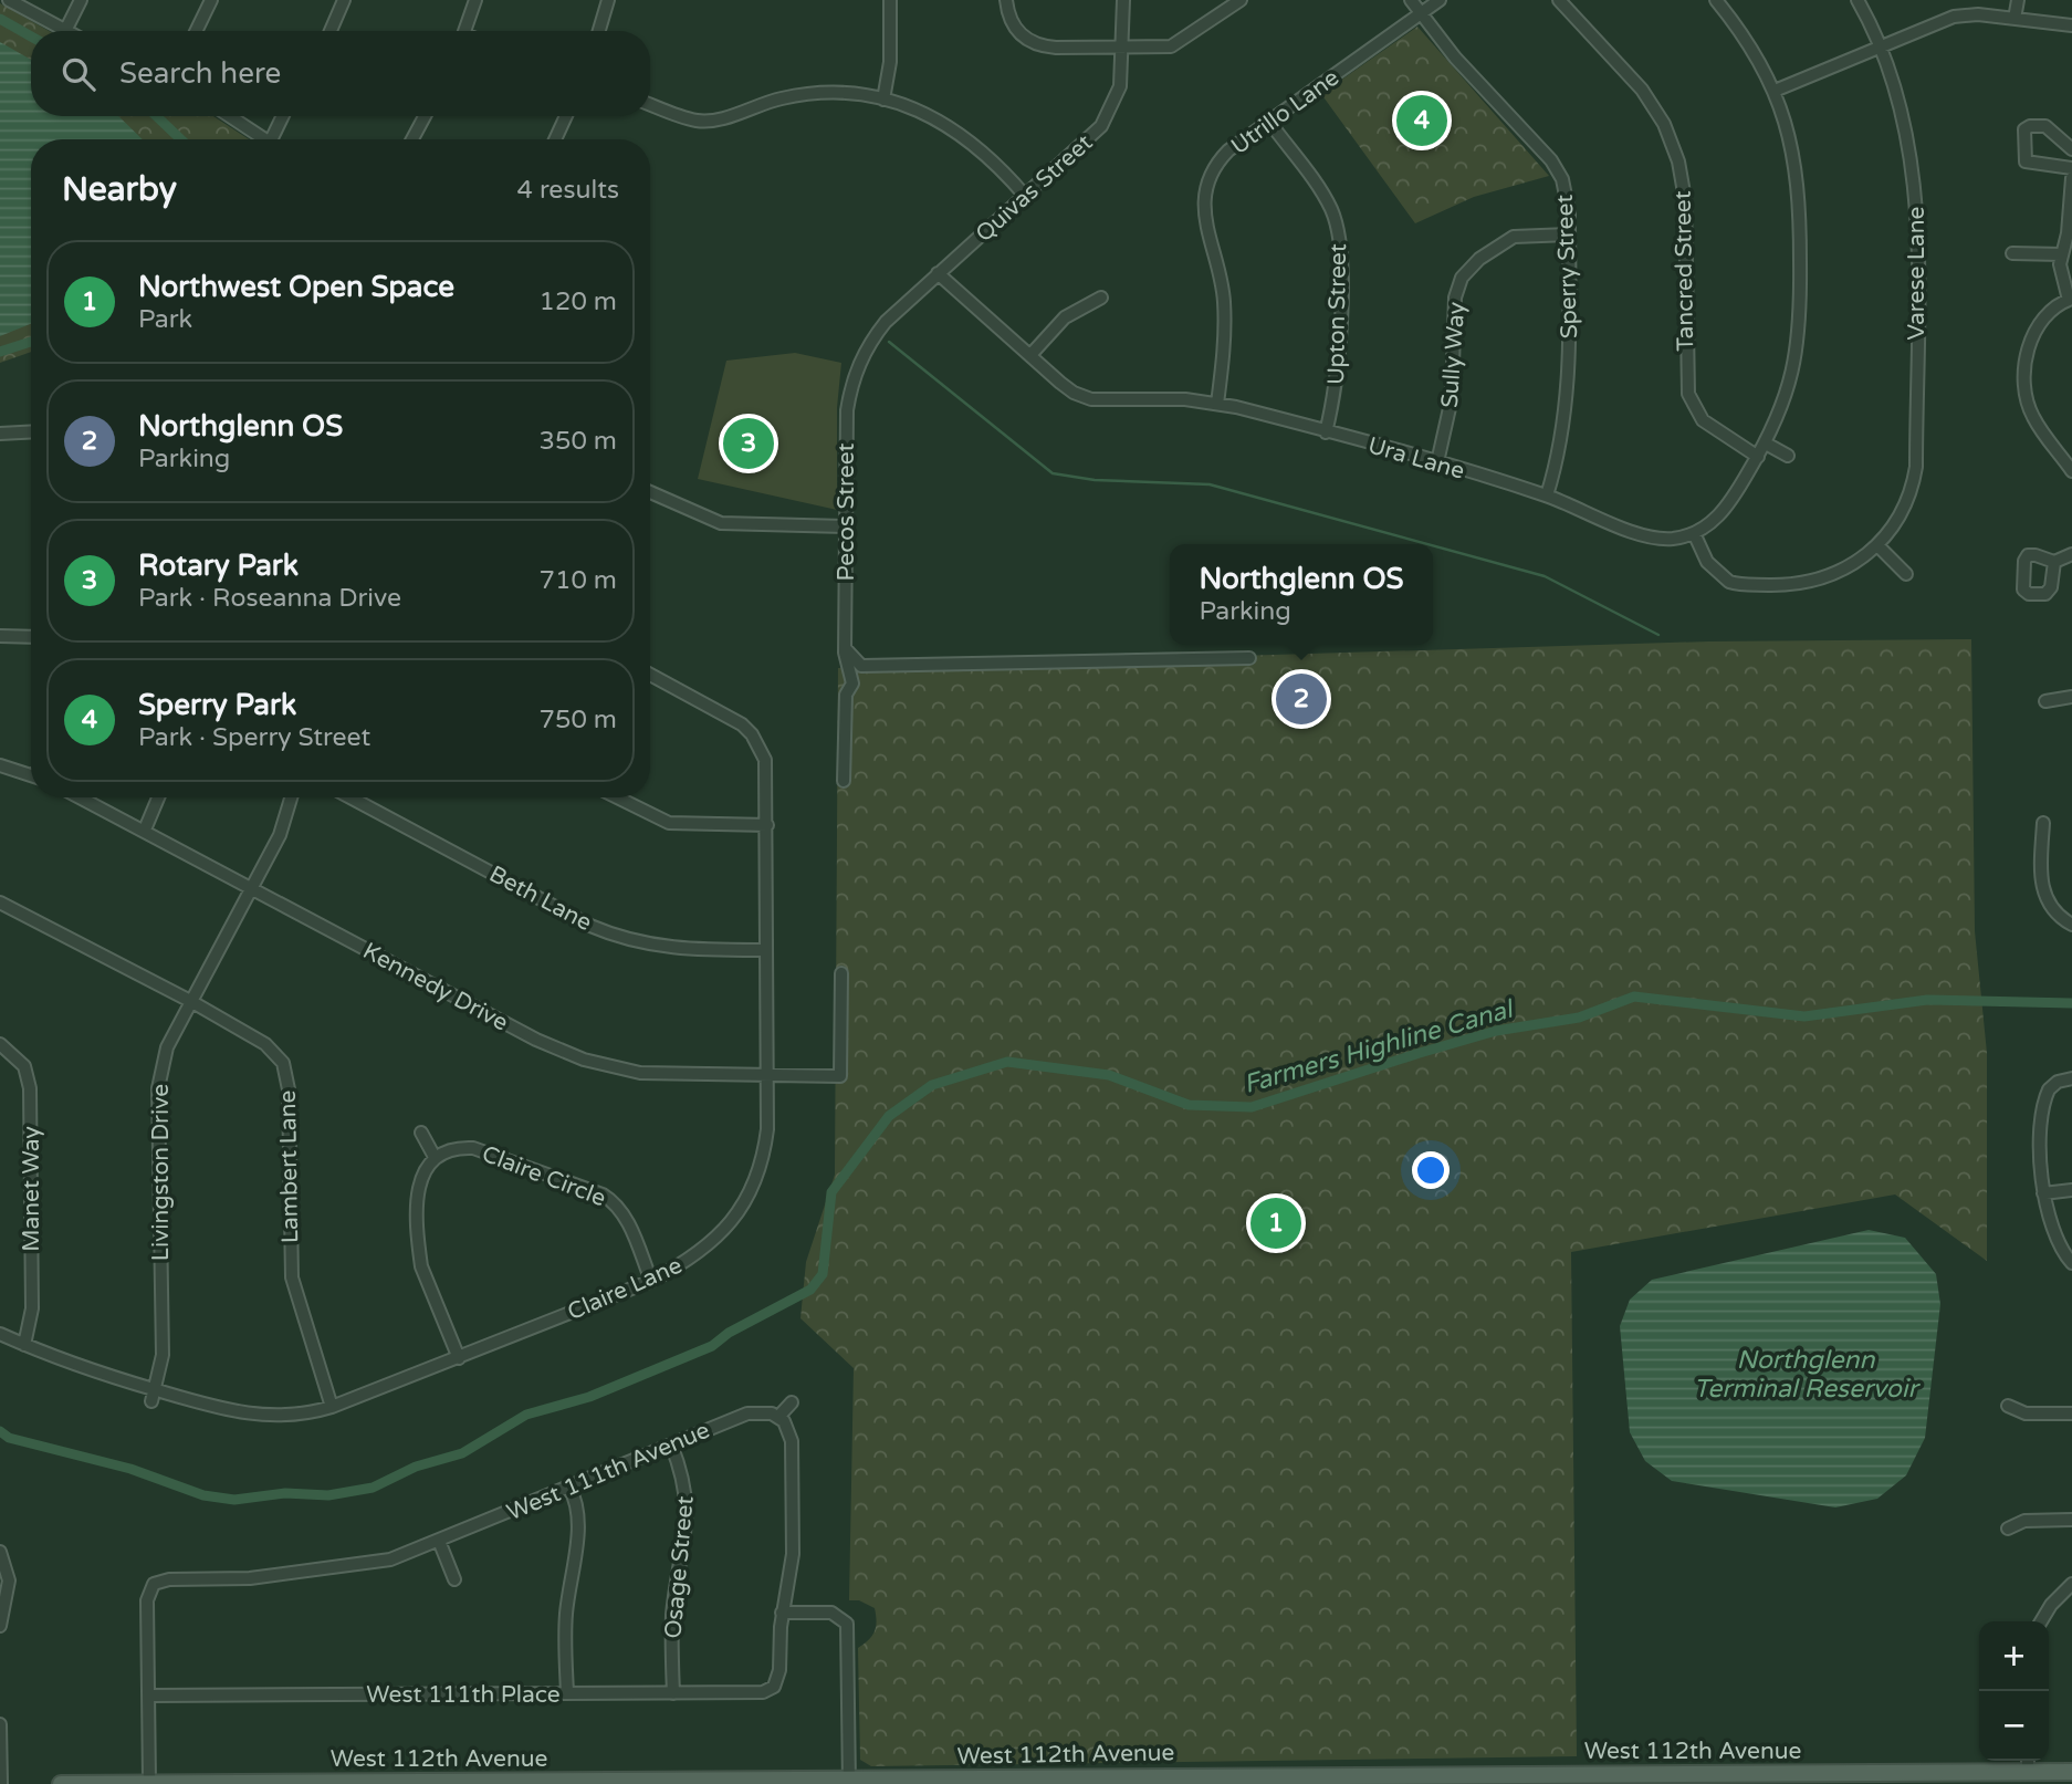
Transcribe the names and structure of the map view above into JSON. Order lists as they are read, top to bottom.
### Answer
{
  "streets": {
    "main road": ["West 112th Avenue"],
    "street": [
      "Utrillo Lane",
      "Quivas Street",
      "Sperry Street",
      "Tancred Street",
      "Varese Lane",
      "Upton Street",
      "Sully Way",
      "Ura Lane",
      "Pecos Street",
      "Beth Lane",
      "Kennedy Drive",
      "Lambert Lane",
      "Livingston Drive",
      "Claire Circle",
      "Manet Way",
      "Claire Lane",
      "West 111th Avenue",
      "Osage Street",
      "West 111th Place"
    ]
  },
  "crossings": [
    ["Utrillo Lane", "Sperry Street"],
    ["Utrillo Lane", "Upton Street"],
    ["Utrillo Lane", "Ura Lane"],
    ["Quivas Street", "Ura Lane"],
    ["Quivas Street", "Pecos Street"],
    ["Sperry Street", "Sully Way"],
    ["Sperry Street", "Ura Lane"],
    ["Varese Lane", "Ura Lane"],
    ["Upton Street", "Ura Lane"],
    ["Sully Way", "Ura Lane"],
    ["Ura Lane", "Pecos Street"],
    ["Beth Lane", "Claire Lane"],
    ["Kennedy Drive", "Livingston Drive"],
    ["Kennedy Drive", "Claire Lane"],
    ["Lambert Lane", "Livingston Drive"],
    ["Lambert Lane", "Claire Lane"],
    ["Livingston Drive", "Claire Lane"],
    ["Claire Circle", "Claire Lane"],
    ["Manet Way", "Claire Lane"],
    ["West 111th Avenue", "Osage Street"],
    ["West 111th Avenue", "West 111th Place"],
    ["Osage Street", "West 111th Place"]
  ],
  "water": ["Farmers Highline Canal", "Northglenn Terminal Reservoir"],
  "page": {
    "search": "Search here",
    "pins": [
      "4",
      "3",
      "2",
      "1"
    ],
    "heading": ["Nearby", "4 results"],
    "list": [
      {
        "mark": "1",
        "name": "Northwest Open Space",
        "note": "Park",
        "value": "120 m"
      },
      {
        "mark": "2",
        "name": "Northglenn OS",
        "note": "Parking",
        "value": "350 m"
      },
      {
        "mark": "3",
        "name": "Rotary Park",
        "note": "Park · Roseanna Drive",
        "value": "710 m"
      },
      {
        "mark": "4",
        "name": "Sperry Park",
        "note": "Park · Sperry Street",
        "value": "750 m"
      }
    ],
    "popup": ["Northglenn OS", "Parking"],
    "map_buttons": ["+", "−"]
  }
}
